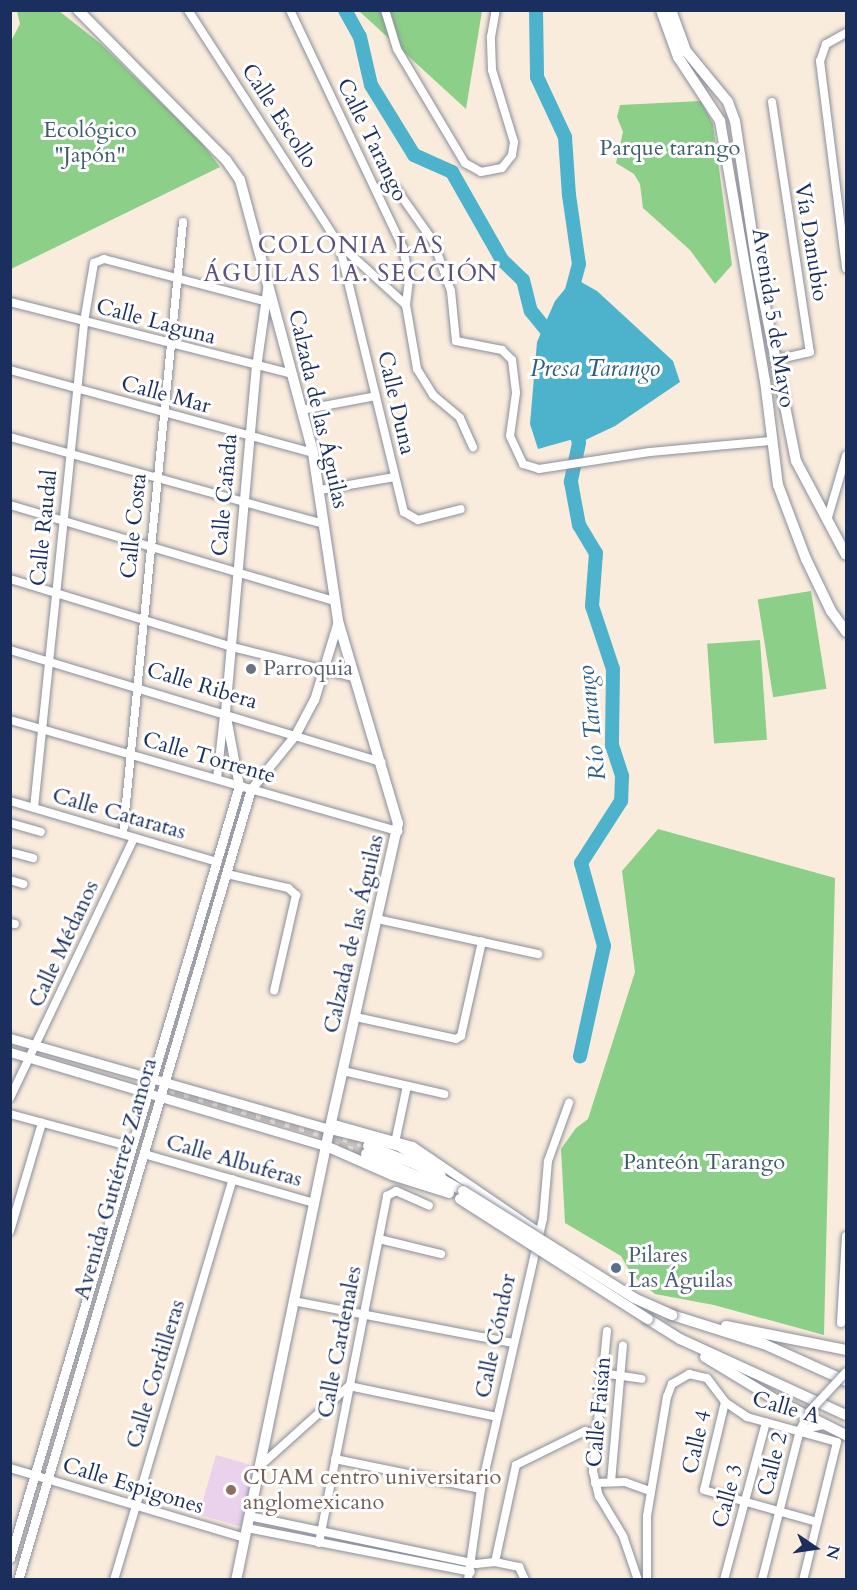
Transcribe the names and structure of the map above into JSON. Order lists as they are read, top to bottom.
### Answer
{
  "streets": {
    "main road": ["Avenida 5 de Mayo", "Calzada de las Águilas"],
    "street": [
      "Calle Escollo",
      "Calle Tarango",
      "Vía Danubio",
      "Calle Laguna",
      "Calle Mar",
      "Calle Duna",
      "Calle Cañada",
      "Calle Costa",
      "Calle Raudal",
      "Calle Ribera",
      "Calle Torrente",
      "Calle Cataratas",
      "Calle Médanos",
      "Calle Albuferas",
      "Avenida Gutiérrez Zamora",
      "Calle Cóndor",
      "Calle Cardenales",
      "Calle Cordilleras",
      "Calle A",
      "Calle Faisán",
      "Calle 4",
      "Calle 2",
      "Calle Espigones",
      "Calle 3"
    ]
  },
  "crossings": [
    ["Calle Escollo", "Calle Duna"],
    ["Vía Danubio", "Avenida 5 de Mayo"],
    ["Calle Laguna", "Calzada de las Águilas"],
    ["Calle Laguna", "Calle Cañada"],
    ["Calle Laguna", "Calle Costa"],
    ["Calle Laguna", "Calle Raudal"],
    ["Calle Mar", "Calzada de las Águilas"],
    ["Calle Mar", "Calle Cañada"],
    ["Calle Mar", "Calle Costa"],
    ["Calle Mar", "Calle Raudal"],
    ["Calzada de las Águilas", "Calle Cañada"],
    ["Calzada de las Águilas", "Calle Ribera"],
    ["Calzada de las Águilas", "Calle Torrente"],
    ["Calzada de las Águilas", "Calle Albuferas"],
    ["Calzada de las Águilas", "Calle Espigones"],
    ["Calle Cañada", "Calle Ribera"],
    ["Calle Cañada", "Calle Torrente"],
    ["Calle Cañada", "Avenida Gutiérrez Zamora"],
    ["Calle Costa", "Calle Raudal"],
    ["Calle Costa", "Calle Ribera"],
    ["Calle Costa", "Calle Torrente"],
    ["Calle Costa", "Calle Cataratas"],
    ["Calle Raudal", "Calle Ribera"],
    ["Calle Raudal", "Calle Torrente"],
    ["Calle Raudal", "Calle Cataratas"],
    ["Calle Torrente", "Avenida Gutiérrez Zamora"],
    ["Calle Cataratas", "Calle Médanos"],
    ["Calle Cataratas", "Avenida Gutiérrez Zamora"],
    ["Calle Albuferas", "Avenida Gutiérrez Zamora"],
    ["Calle Albuferas", "Calle Cordilleras"],
    ["Avenida Gutiérrez Zamora", "Calle Espigones"],
    ["Calle Cóndor", "Calle Espigones"],
    ["Calle Cardenales", "Calle Espigones"],
    ["Calle Cordilleras", "Calle Espigones"],
    ["Calle A", "Calle 4"],
    ["Calle A", "Calle 2"],
    ["Calle A", "Calle 3"],
    ["Calle 4", "Calle 3"]
  ],
  "districts": ["COLONIA LAS ÁGUILAS 1A. SECCIÓN"],
  "water": ["Presa Tarango", "Río Tarango"],
  "parks": ["Ecológico \"Japón\"", "Parque tarango", "Panteón Tarango"],
  "places": ["Parroquia", "Pilares Las Águilas", "CUAM centro universitario anglomexicano"],
  "north": "right"
}
